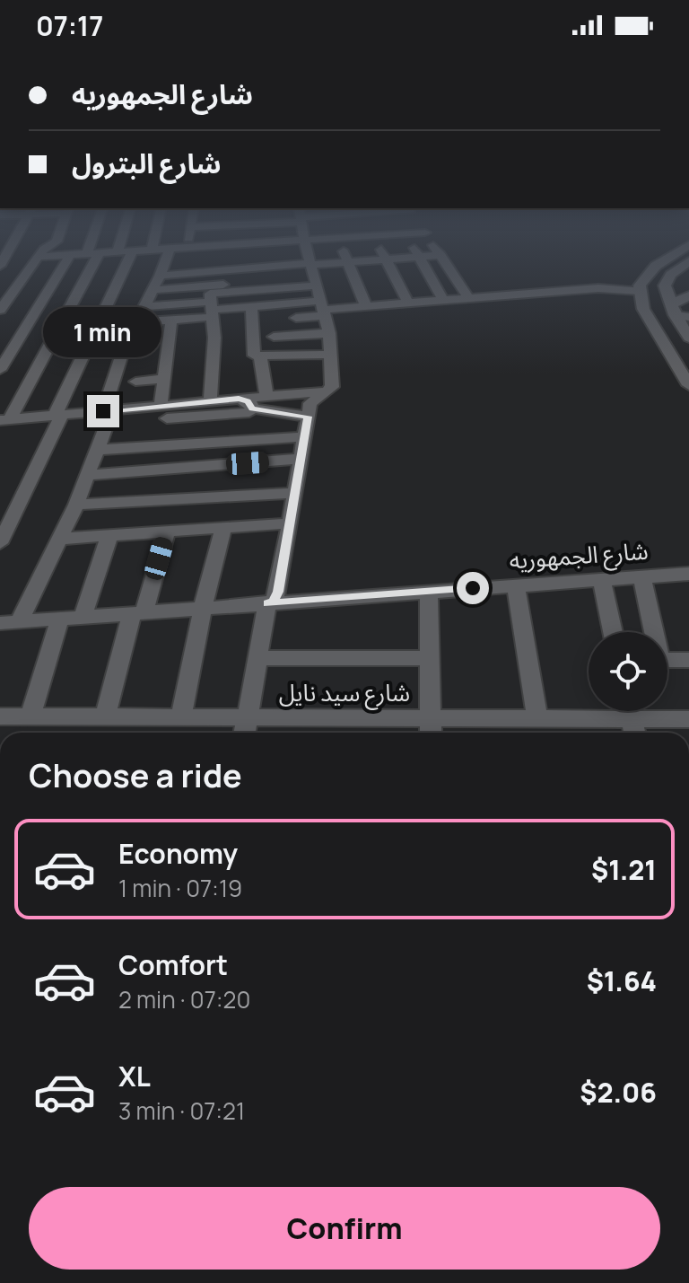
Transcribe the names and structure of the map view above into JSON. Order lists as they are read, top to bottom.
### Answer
{
  "streets": {
    "street": ["شارع الجمهوريه", "شارع سيد نايل"]
  },
  "page": {
    "status": "07:17",
    "banner": ["شارع الجمهوريه", "شارع البترول"],
    "bubble": "1 min",
    "heading": "Choose a ride",
    "list": [
      {
        "name": "Economy",
        "note": "1 min · 07:19",
        "value": "$1.21"
      },
      {
        "name": "Comfort",
        "note": "2 min · 07:20",
        "value": "$1.64"
      },
      {
        "name": "XL",
        "note": "3 min · 07:21",
        "value": "$2.06"
      }
    ],
    "buttons": "Confirm"
  }
}
